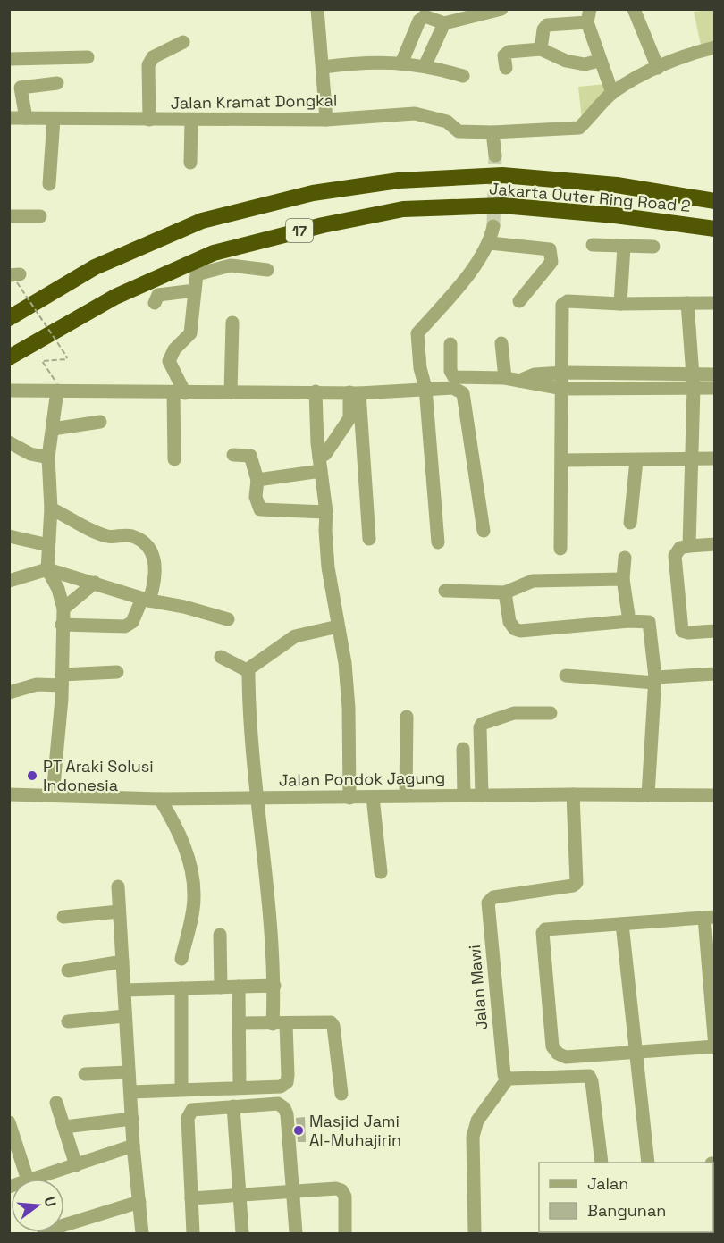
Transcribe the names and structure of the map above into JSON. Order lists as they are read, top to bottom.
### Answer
{
  "streets": {
    "highway": ["Jakarta Outer Ring Road 2", "17"],
    "street": ["Jalan Kramat Dongkal", "Jalan Pondok Jagung", "Jalan Mawi"]
  },
  "crossings": [
    ["Jalan Pondok Jagung", "Jalan Mawi"]
  ],
  "places": ["PT Araki Solusi Indonesia", "Masjid Jami Al-Muhajirin"],
  "legend": ["Jalan", "Bangunan"],
  "north": "right"
}
